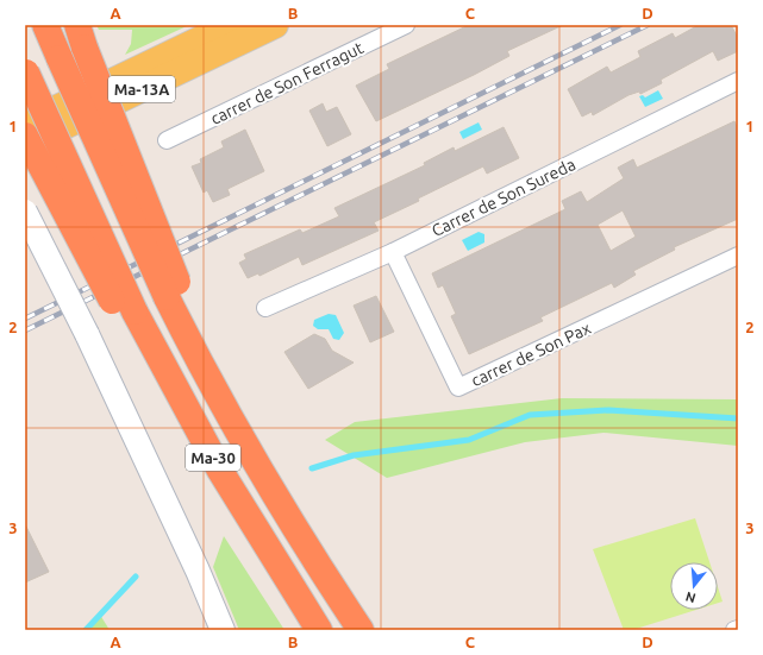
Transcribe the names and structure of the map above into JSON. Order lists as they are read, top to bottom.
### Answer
{
  "streets": {
    "highway": ["Ma-30"],
    "main road": ["Ma-13A"],
    "street": ["carrer de Son Ferragut", "Carrer de Son Sureda", "carrer de Son Pax"]
  },
  "crossings": [
    ["Carrer de Son Sureda", "carrer de Son Pax"]
  ],
  "north": "bottom",
  "grid": {
    "columns": [
      "A",
      "B",
      "C",
      "D"
    ],
    "rows": ["1", "2", "3"]
  }
}
